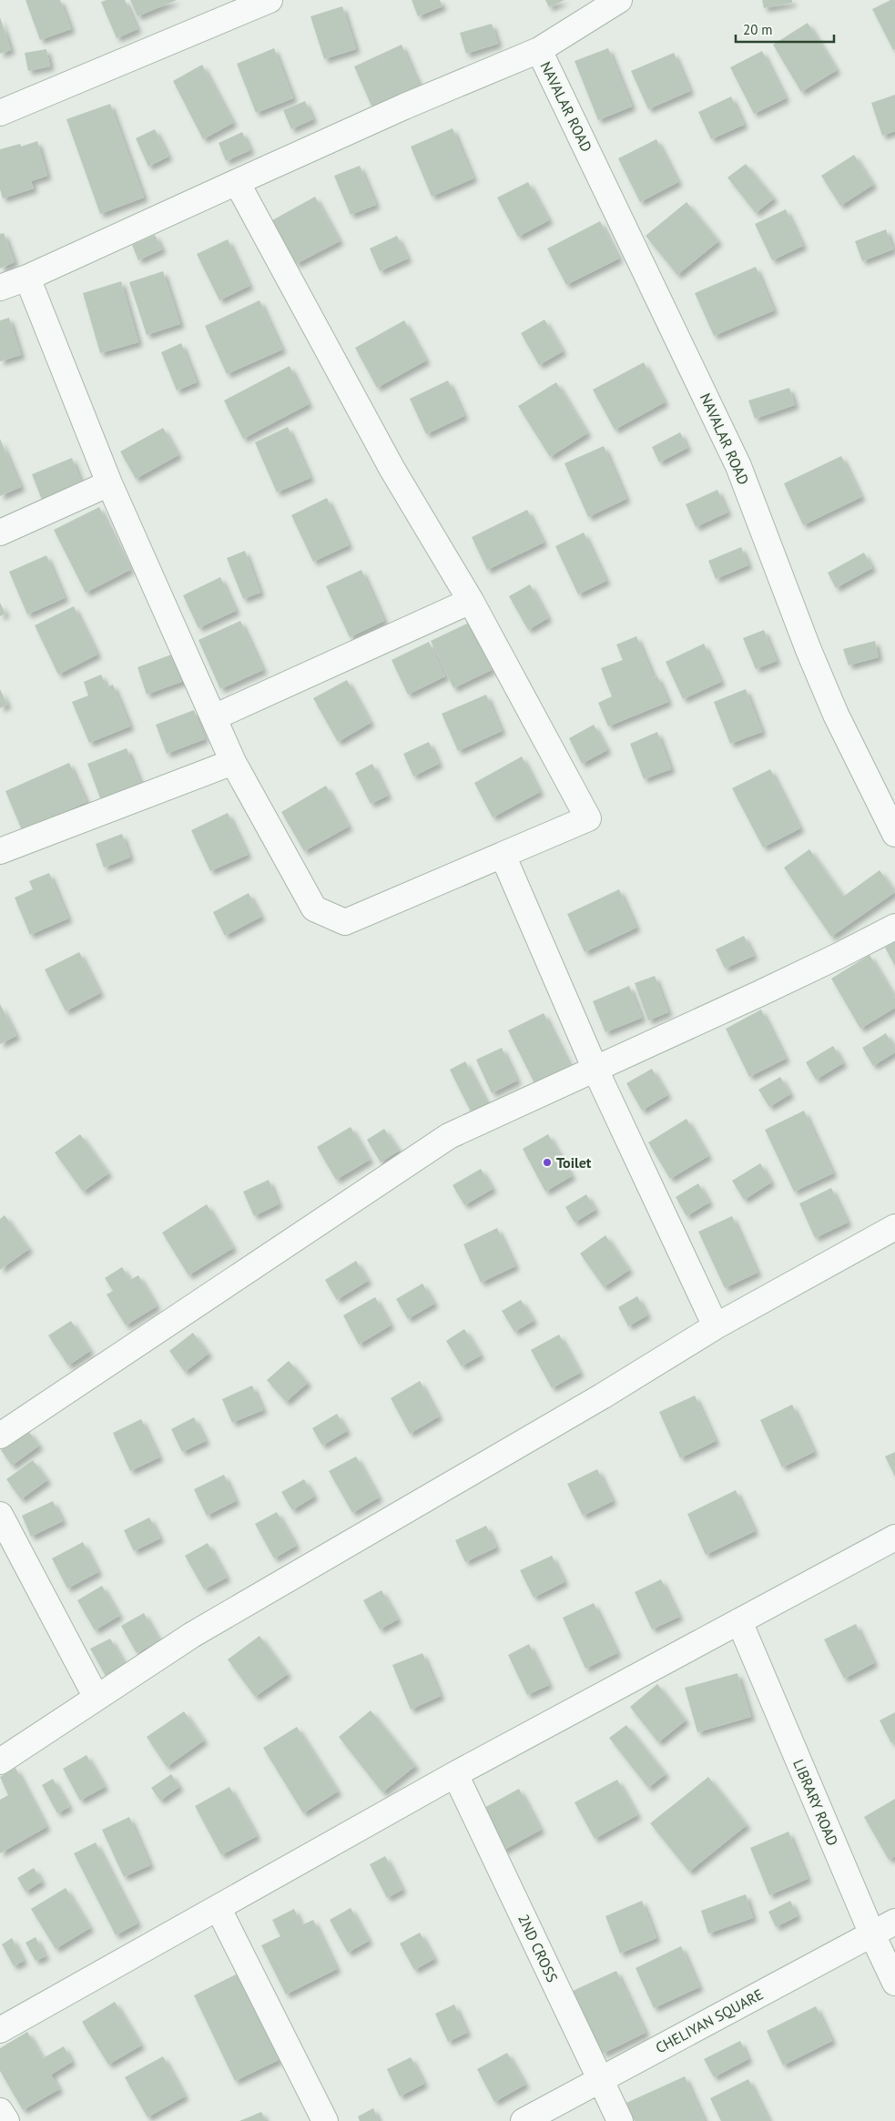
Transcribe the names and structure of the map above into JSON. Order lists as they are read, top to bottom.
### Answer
{
  "streets": {
    "street": [
      "NAVALAR ROAD",
      "LIBRARY ROAD",
      "2ND CROSS",
      "CHELIYAN SQUARE"
    ]
  },
  "crossings": [
    ["LIBRARY ROAD", "CHELIYAN SQUARE"],
    ["2ND CROSS", "CHELIYAN SQUARE"]
  ],
  "places": ["Toilet"],
  "scale_bar": "20 m"
}
